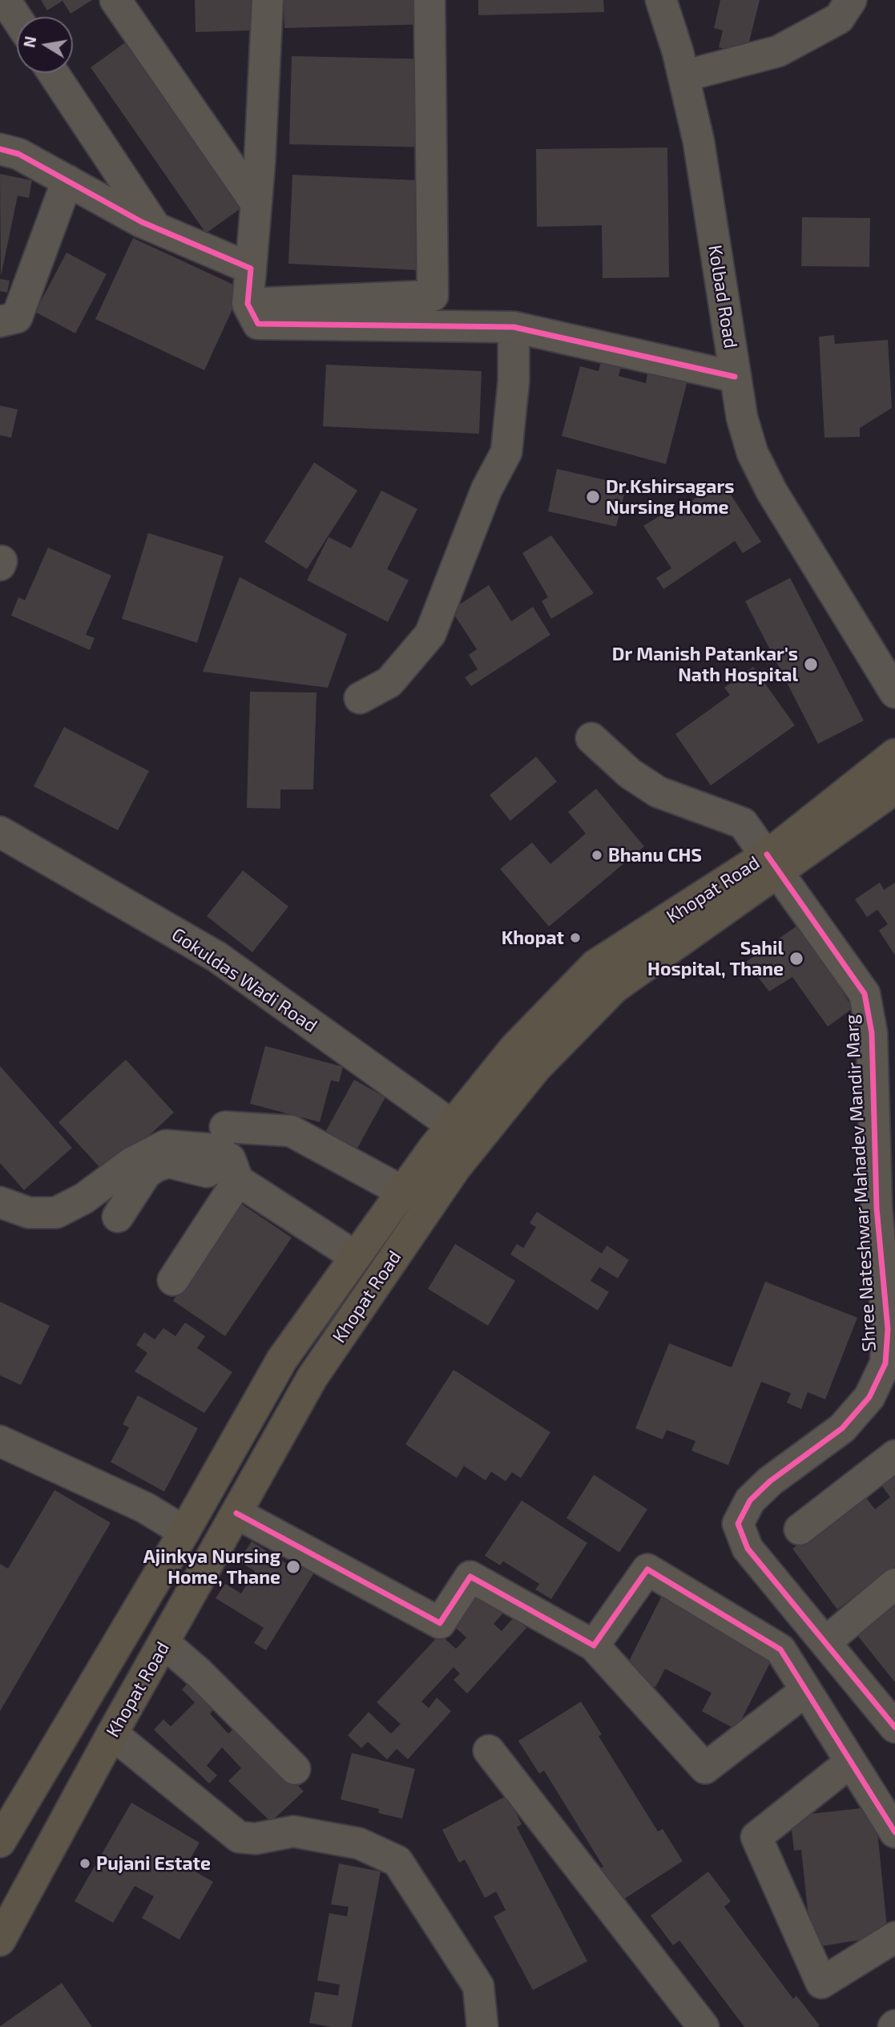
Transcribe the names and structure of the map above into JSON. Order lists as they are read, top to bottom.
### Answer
{
  "streets": {
    "main road": ["Khopat Road"],
    "street": ["Kolbad Road", "Gokuldas Wadi Road", "Shree Nateshwar Mahadev Mandir Marg"]
  },
  "crossings": [
    ["Khopat Road", "Gokuldas Wadi Road"],
    ["Khopat Road", "Shree Nateshwar Mahadev Mandir Marg"]
  ],
  "places": [
    "Dr.Kshirsagars Nursing Home",
    "Dr Manish Patankar's Nath Hospital",
    "Bhanu CHS",
    "Khopat",
    "Sahil Hospital, Thane",
    "Ajinkya Nursing Home, Thane",
    "Pujani Estate"
  ],
  "north": "left"
}
